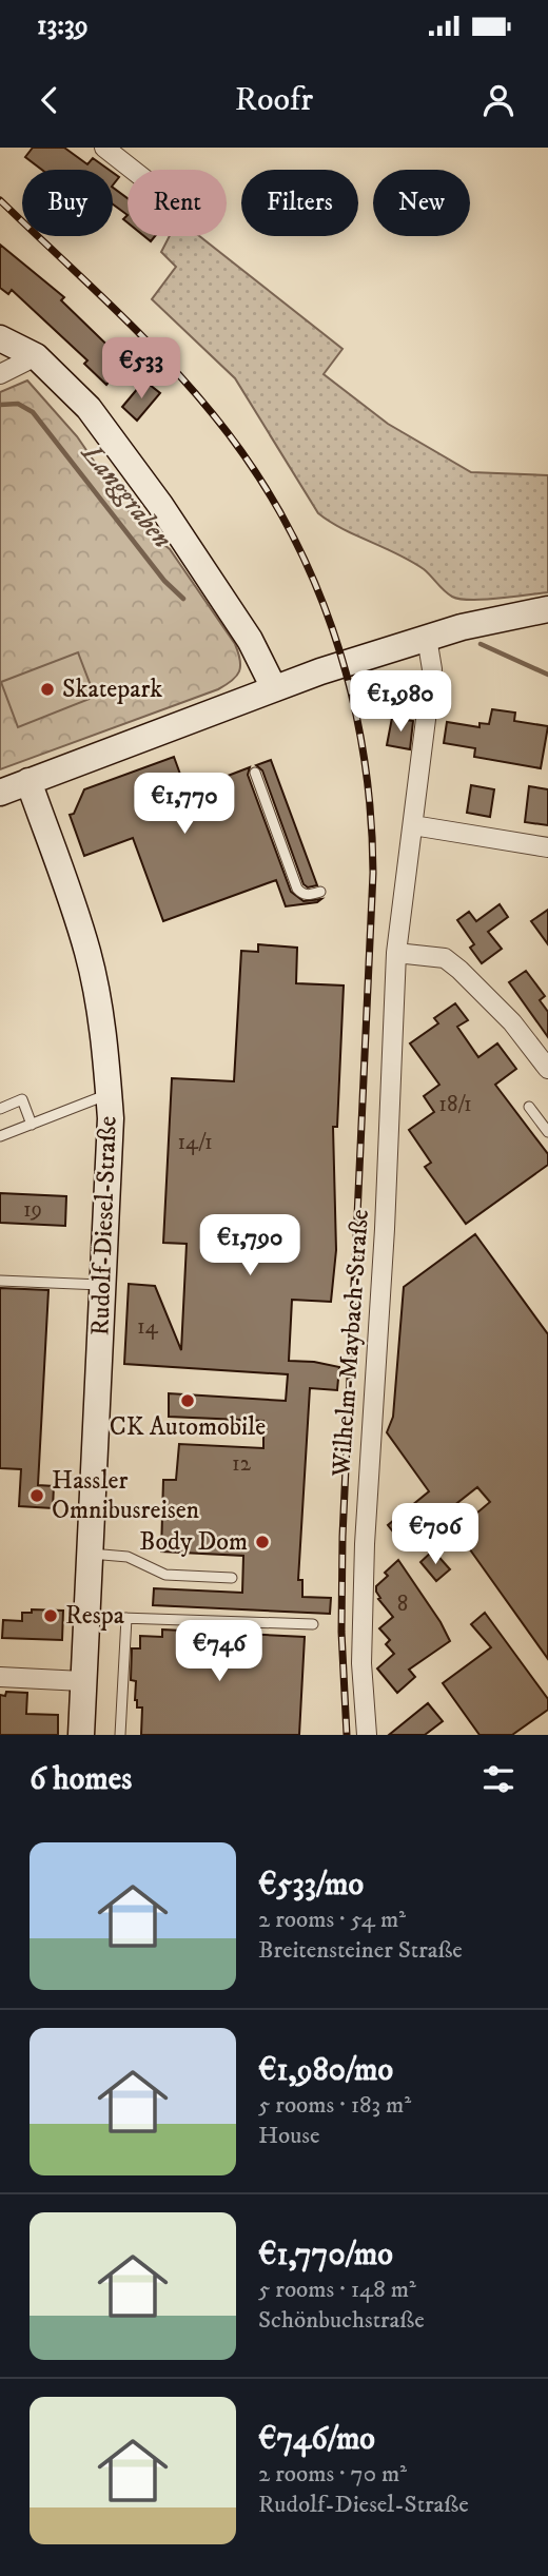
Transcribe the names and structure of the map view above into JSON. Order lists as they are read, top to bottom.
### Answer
{
  "streets": {
    "street": ["Rudolf-Diesel-Straße", "Wilhelm-Maybach-Straße"]
  },
  "water": ["Langgraben"],
  "places": [
    "Skatepark",
    "CK Automobile",
    "Hassler Omnibusreisen",
    "Body Dom",
    "Respa"
  ],
  "house_numbers": [
    "18/1",
    "14/1",
    "19",
    "14",
    "12",
    "8"
  ],
  "page": {
    "status": "13:39",
    "header": "Roofr",
    "chip": [
      "Buy",
      "Rent",
      "Filters",
      "New"
    ],
    "price": [
      "€533",
      "€1,980",
      "€1,770",
      "€1,790",
      "€706",
      "€746"
    ],
    "heading": "6 homes",
    "list": [
      {
        "name": "€533/mo",
        "note": "2 rooms · 54 m² · Breitensteiner Straße"
      },
      {
        "name": "€1,980/mo",
        "note": "5 rooms · 183 m² · House"
      },
      {
        "name": "€1,770/mo",
        "note": "5 rooms · 148 m² · Schönbuchstraße"
      },
      {
        "name": "€746/mo",
        "note": "2 rooms · 70 m² · Rudolf-Diesel-Straße"
      }
    ]
  }
}
